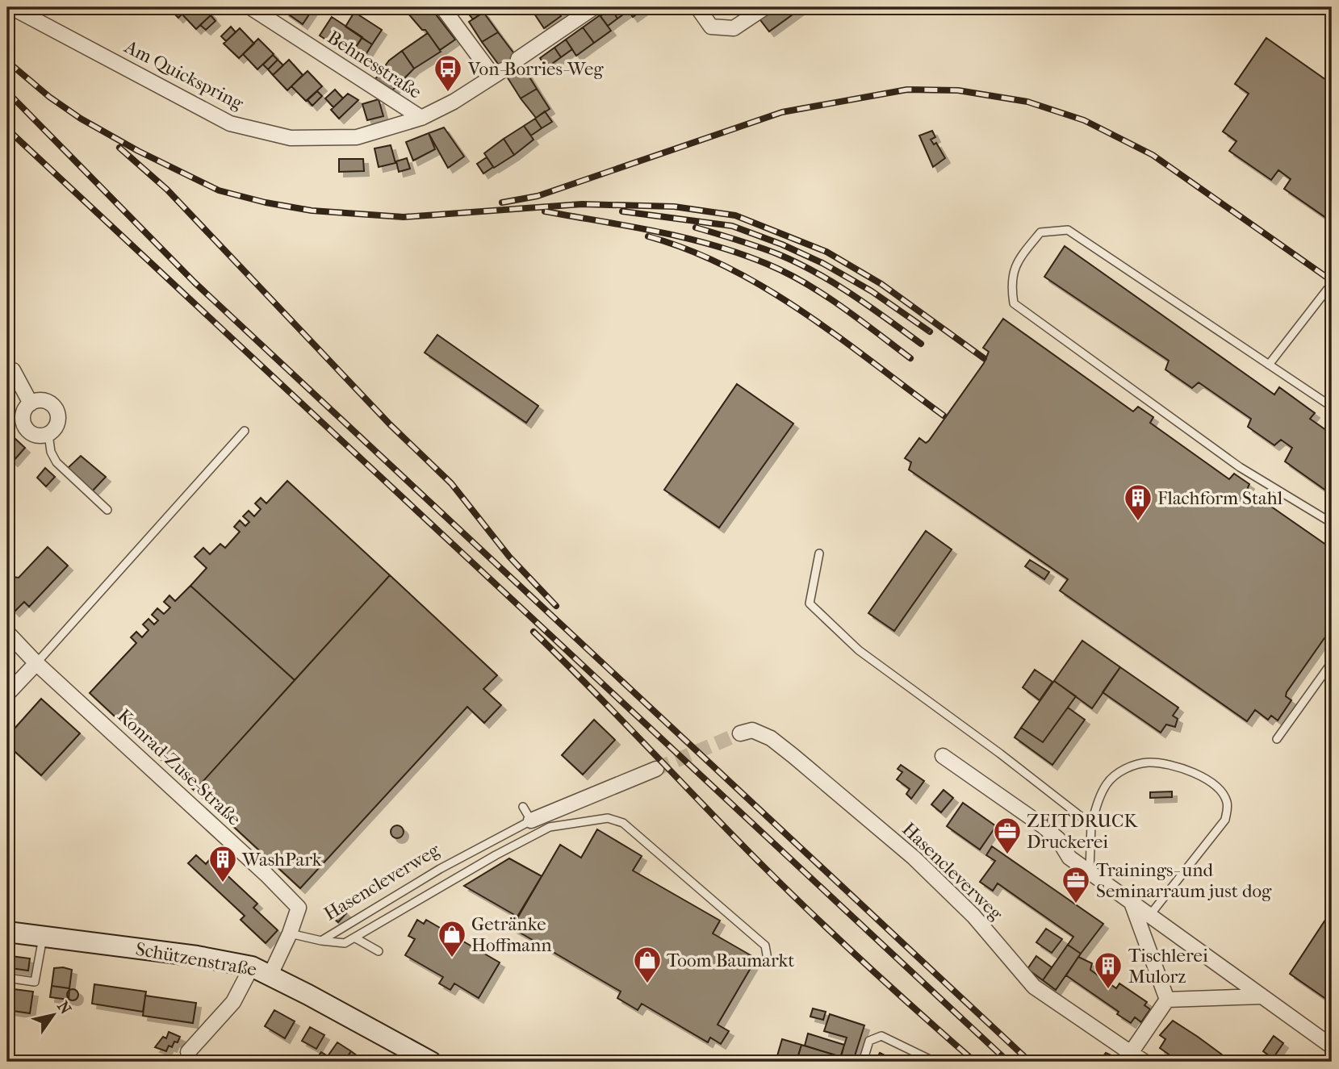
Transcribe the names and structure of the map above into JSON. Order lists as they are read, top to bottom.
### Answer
{
  "streets": {
    "main road": ["Schützenstraße"],
    "street": [
      "Behnesstraße",
      "Am Quickspring",
      "Konrad-Zuse-Straße",
      "Hasencleverweg"
    ]
  },
  "crossings": [
    ["Behnesstraße", "Am Quickspring"],
    ["Konrad-Zuse-Straße", "Hasencleverweg"]
  ],
  "places": {
    "bus stop": ["Von-Borries-Weg"],
    "building": ["Flachform Stahl", "WashPark", "Tischlerei Mulorz"],
    "office": ["ZEITDRUCK Druckerei", "Trainings- und Seminarraum just dog"],
    "shop": ["Getränke Hoffmann", "Toom Baumarkt"]
  },
  "north": "top right"
}
